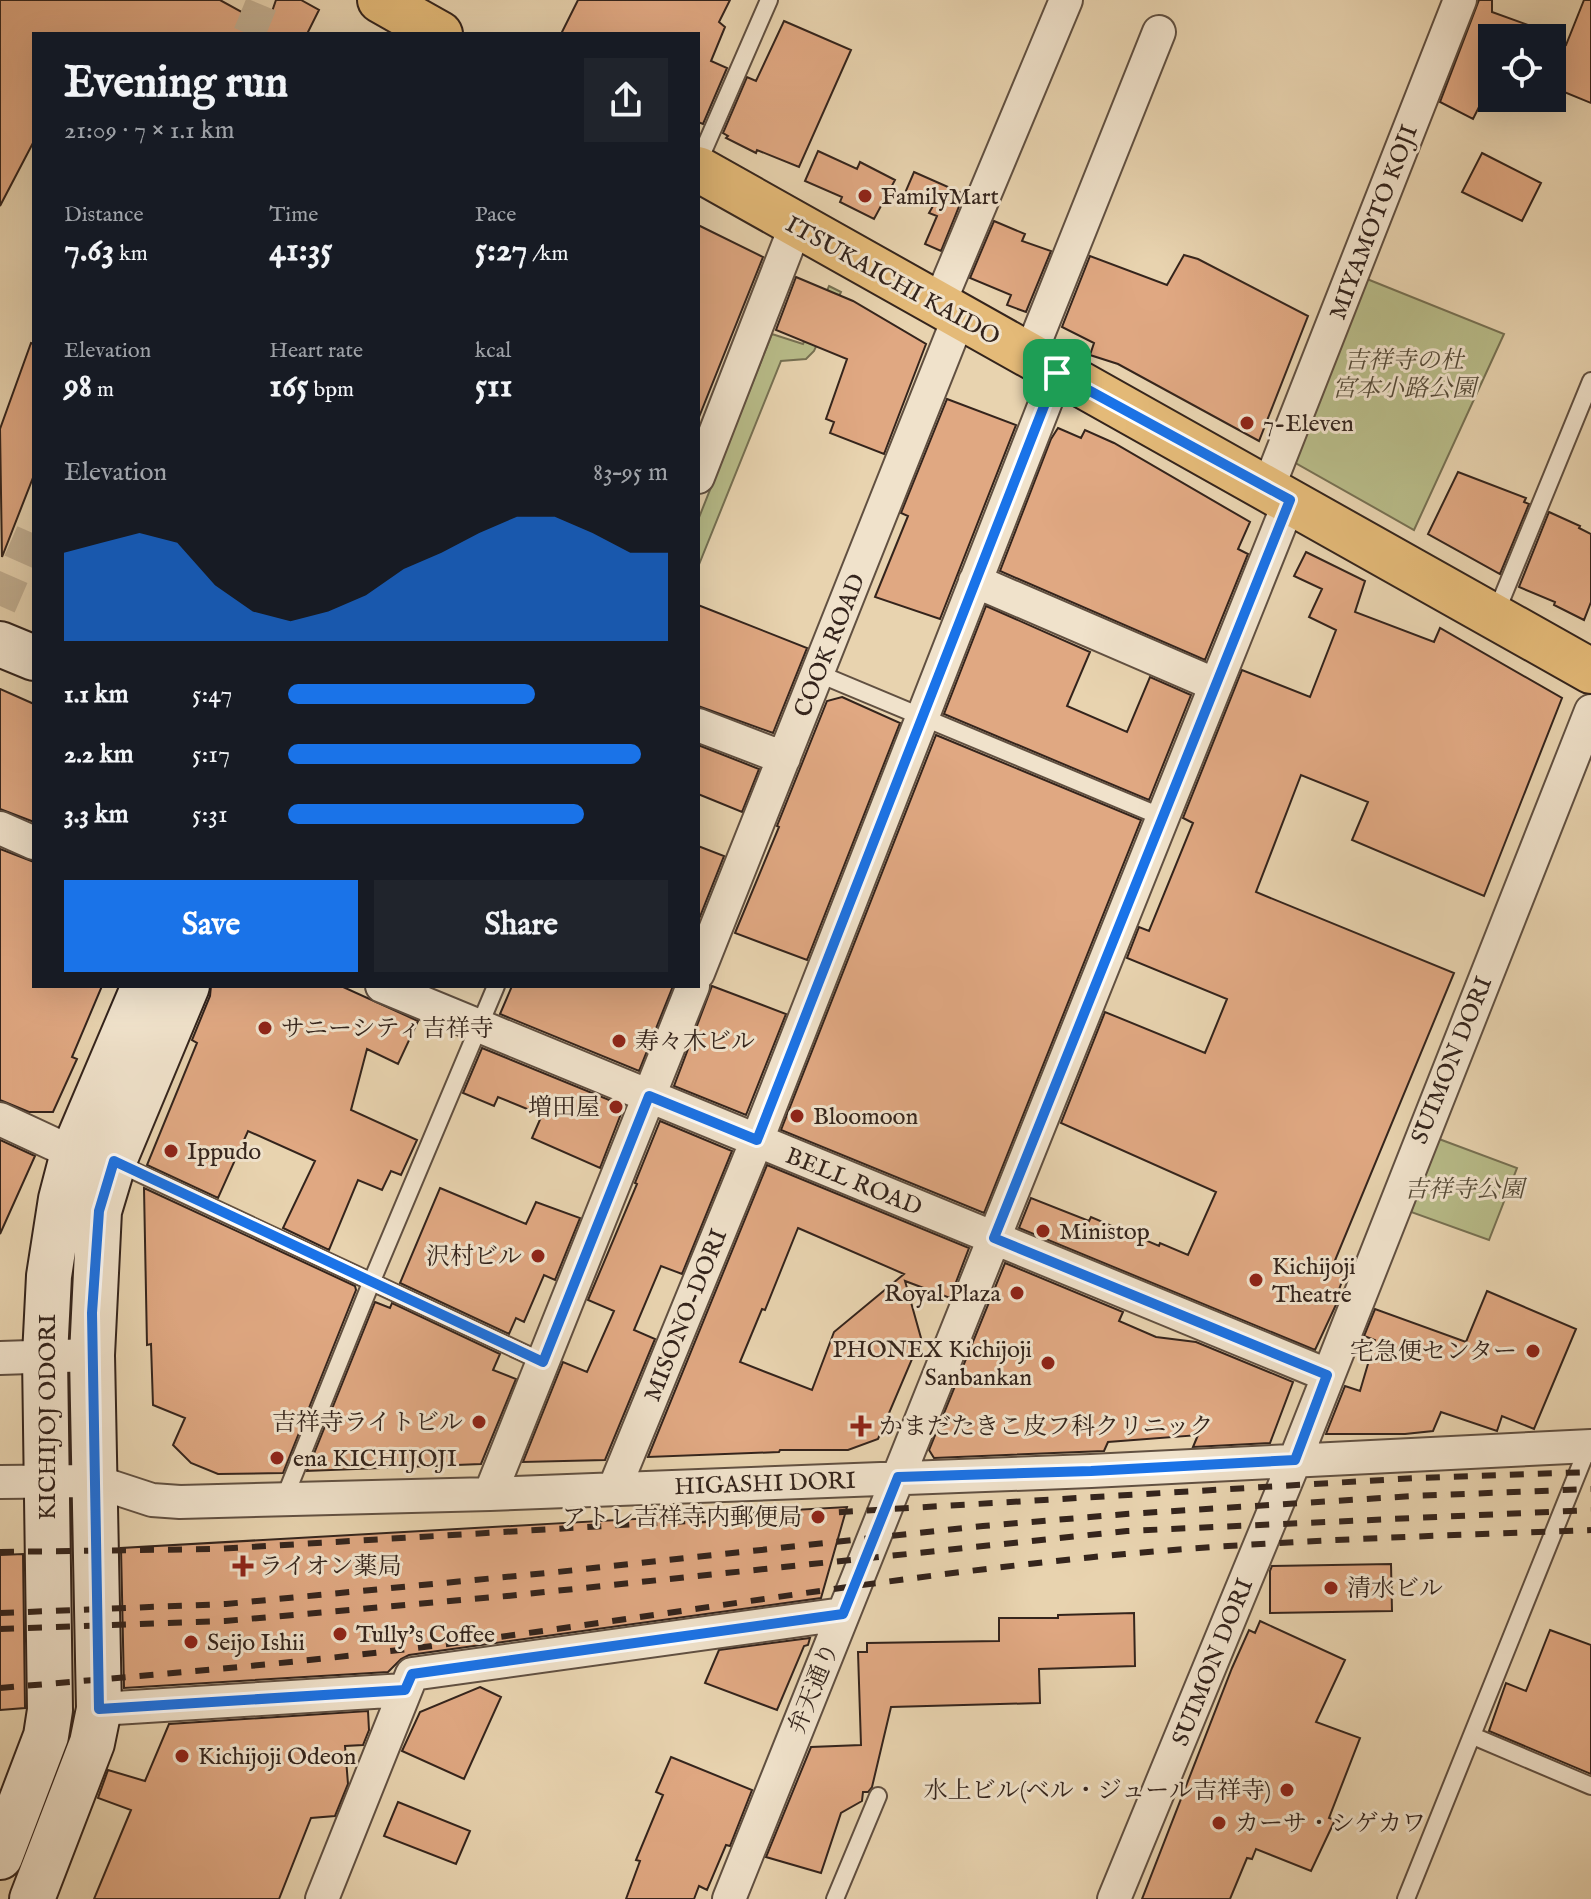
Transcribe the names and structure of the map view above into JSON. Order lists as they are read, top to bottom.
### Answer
{
  "streets": {
    "main road": ["ITSUKAICHI KAIDO"],
    "street": [
      "MIYAMOTO KOJI",
      "COOK ROAD",
      "SUIMON DORI",
      "BELL ROAD",
      "MISONO-DORI",
      "KICHIJOJ ODORI",
      "HIGASHI DORI",
      "弁天通り"
    ]
  },
  "crossings": [
    ["MIYAMOTO KOJI", "ITSUKAICHI KAIDO"],
    ["MIYAMOTO KOJI", "弁天通り"],
    ["ITSUKAICHI KAIDO", "COOK ROAD"],
    ["ITSUKAICHI KAIDO", "MISONO-DORI"],
    ["SUIMON DORI", "BELL ROAD"],
    ["SUIMON DORI", "HIGASHI DORI"],
    ["BELL ROAD", "MISONO-DORI"],
    ["BELL ROAD", "弁天通り"],
    ["MISONO-DORI", "HIGASHI DORI"],
    ["KICHIJOJ ODORI", "HIGASHI DORI"],
    ["HIGASHI DORI", "弁天通り"]
  ],
  "parks": ["吉祥寺の杜 宮本小路公園", "吉祥寺公園"],
  "places": {
    "other": [
      "FamilyMart",
      "7-Eleven",
      "サニーシティ吉祥寺",
      "寿々木ビル",
      "増田屋",
      "Bloomoon",
      "Ippudo",
      "Ministop",
      "沢村ビル",
      "Kichijoji Theatre",
      "Royal Plaza",
      "宅急便センター",
      "PHONEX Kichijoji Sanbankan",
      "吉祥寺ライトビル",
      "ena KICHIJOJI",
      "アトレ吉祥寺内郵便局",
      "清水ビル",
      "Tully's Coffee",
      "Seijo Ishii",
      "Kichijoji Odeon",
      "水上ビル(ベル・ジュール吉祥寺)",
      "カーサ・シゲカワ"
    ],
    "health": ["かまだたきこ皮フ科クリニック", "ライオン薬局"]
  },
  "page": {
    "heading": ["Evening run", "21:09 · 7 × 1.1 km"],
    "stats": [
      ["Distance", "7.63 km"],
      ["Time", "41:35"],
      ["Pace", "5:27 /km"],
      ["Elevation", "98 m"],
      ["Heart rate", "165 bpm"],
      ["kcal", "511"]
    ],
    "chart": ["Elevation", "83–95 m"],
    "list": [
      {
        "name": "1.1 km",
        "note": "5:47"
      },
      {
        "name": "2.2 km",
        "note": "5:17"
      },
      {
        "name": "3.3 km",
        "note": "5:31"
      }
    ],
    "buttons": ["Save", "Share"]
  }
}
